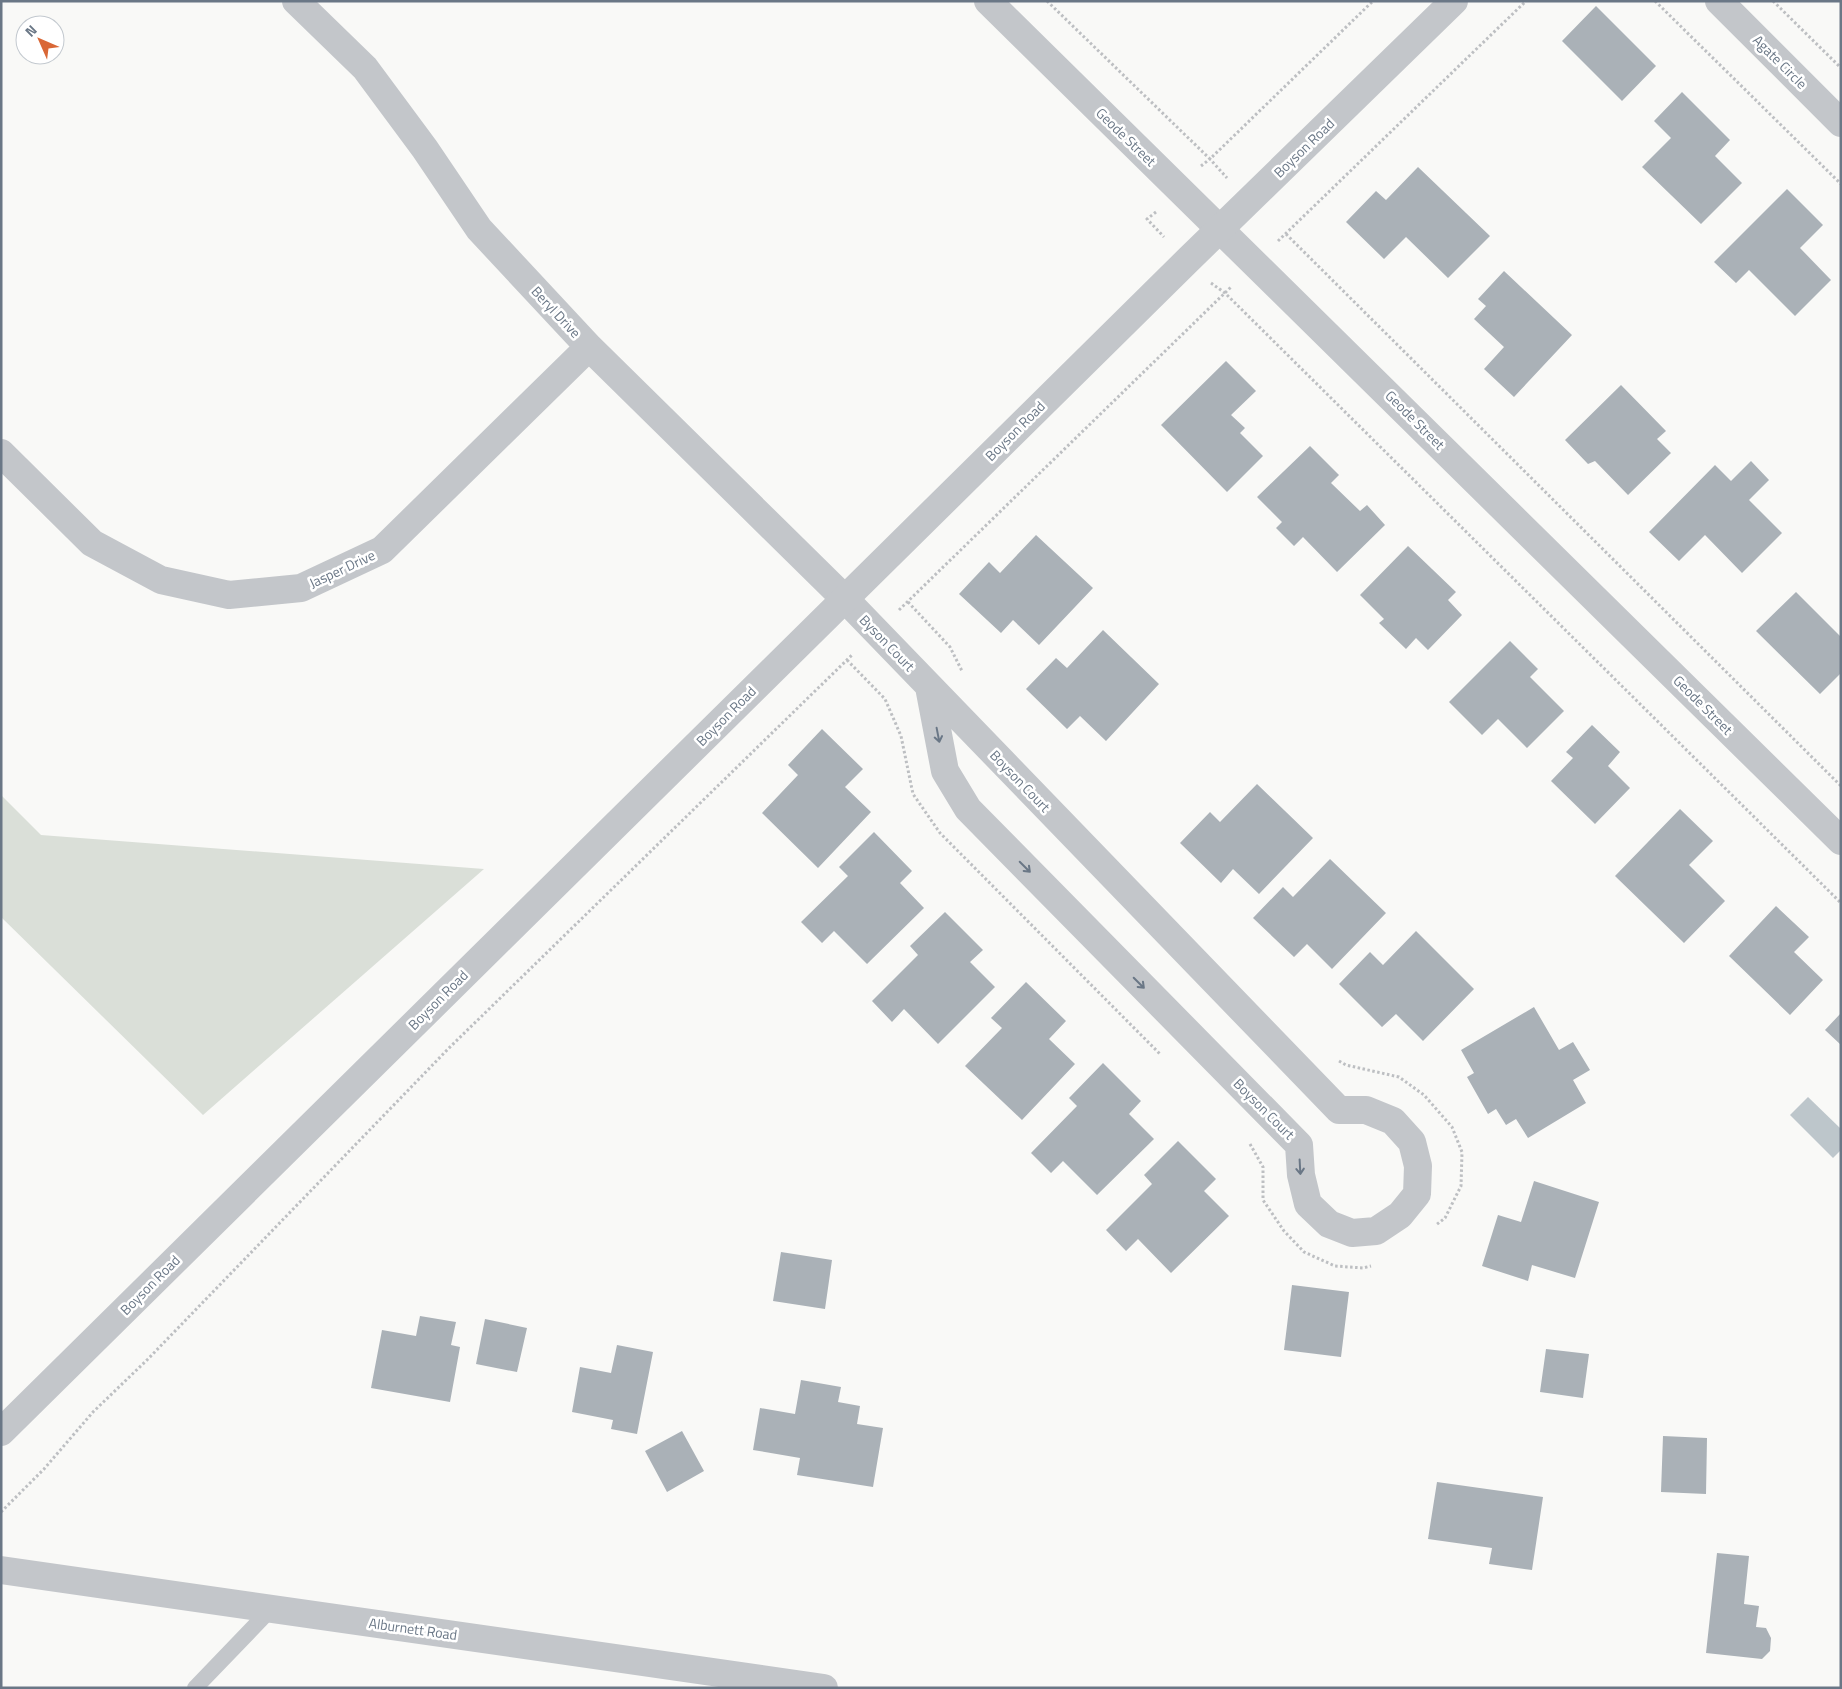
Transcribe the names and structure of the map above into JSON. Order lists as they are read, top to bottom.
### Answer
{
  "streets": {
    "street": [
      "Agate Circle",
      "Geode Street",
      "Boyson Road",
      "Beryl Drive",
      "Jasper Drive",
      "Byson Court",
      "Boyson Court",
      "Alburnett Road"
    ]
  },
  "crossings": [
    ["Geode Street", "Boyson Road"],
    ["Boyson Road", "Beryl Drive"],
    ["Boyson Road", "Byson Court"],
    ["Beryl Drive", "Jasper Drive"],
    ["Beryl Drive", "Byson Court"],
    ["Byson Court", "Boyson Court"]
  ],
  "north": "top left"
}
